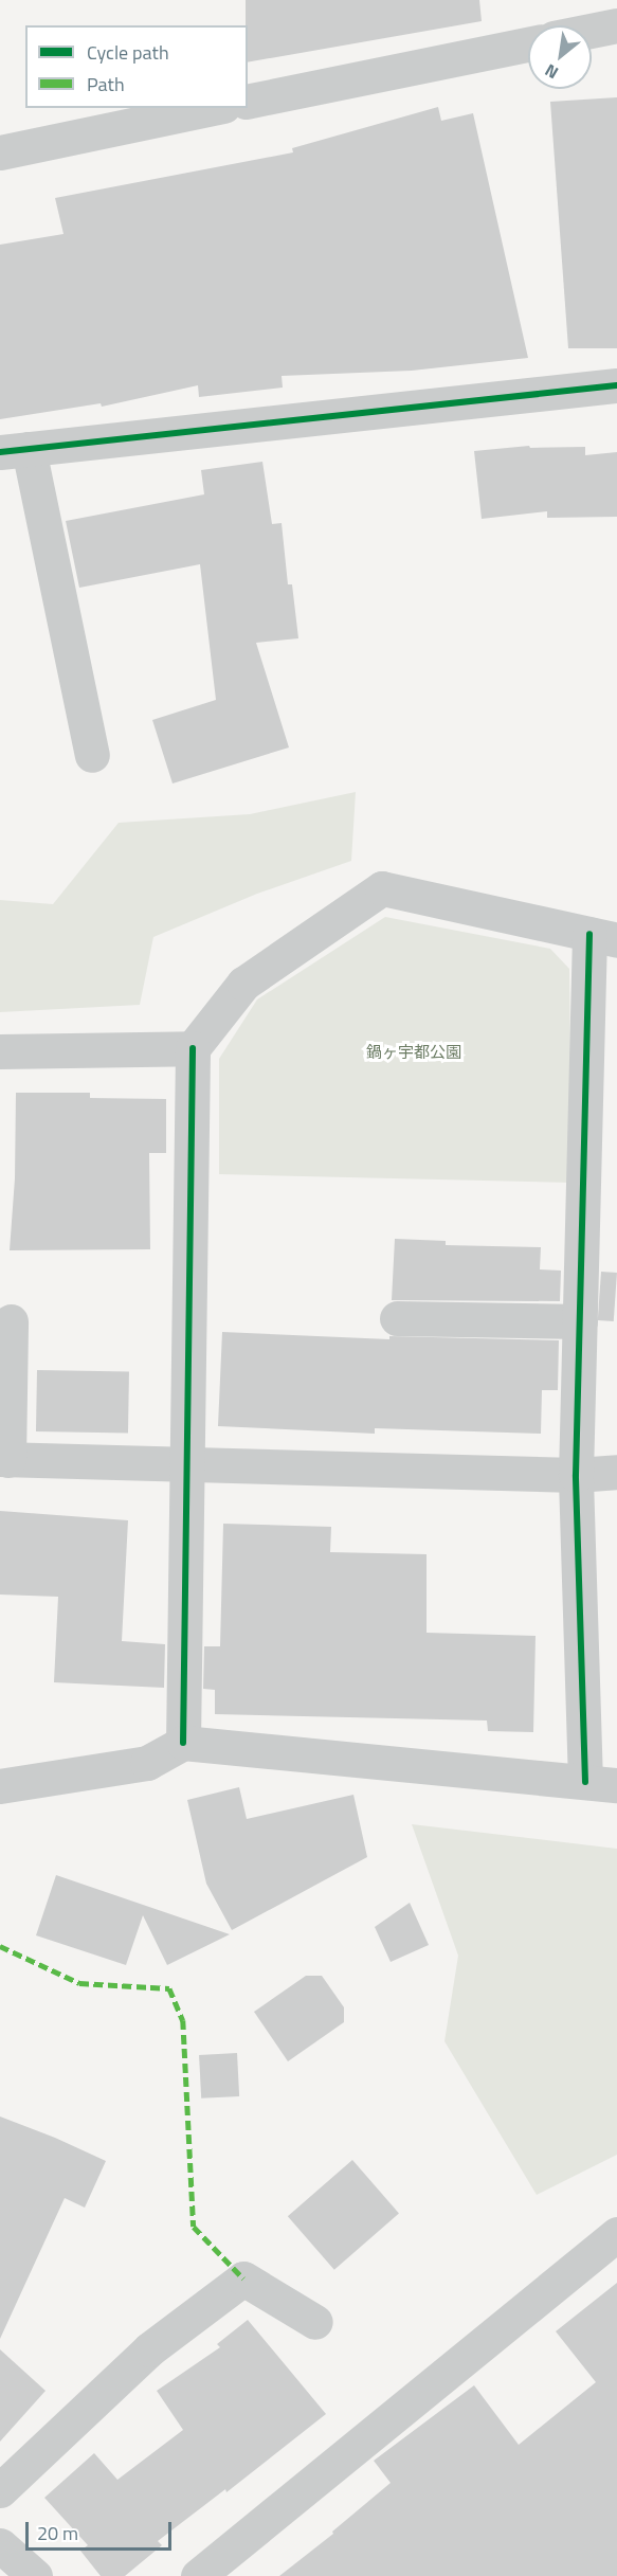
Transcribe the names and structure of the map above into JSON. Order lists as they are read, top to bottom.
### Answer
{
  "parks": ["鍋ヶ宇都公園"],
  "legend": ["Cycle path", "Path"],
  "scale_bar": "20 m",
  "north": "bottom left"
}
